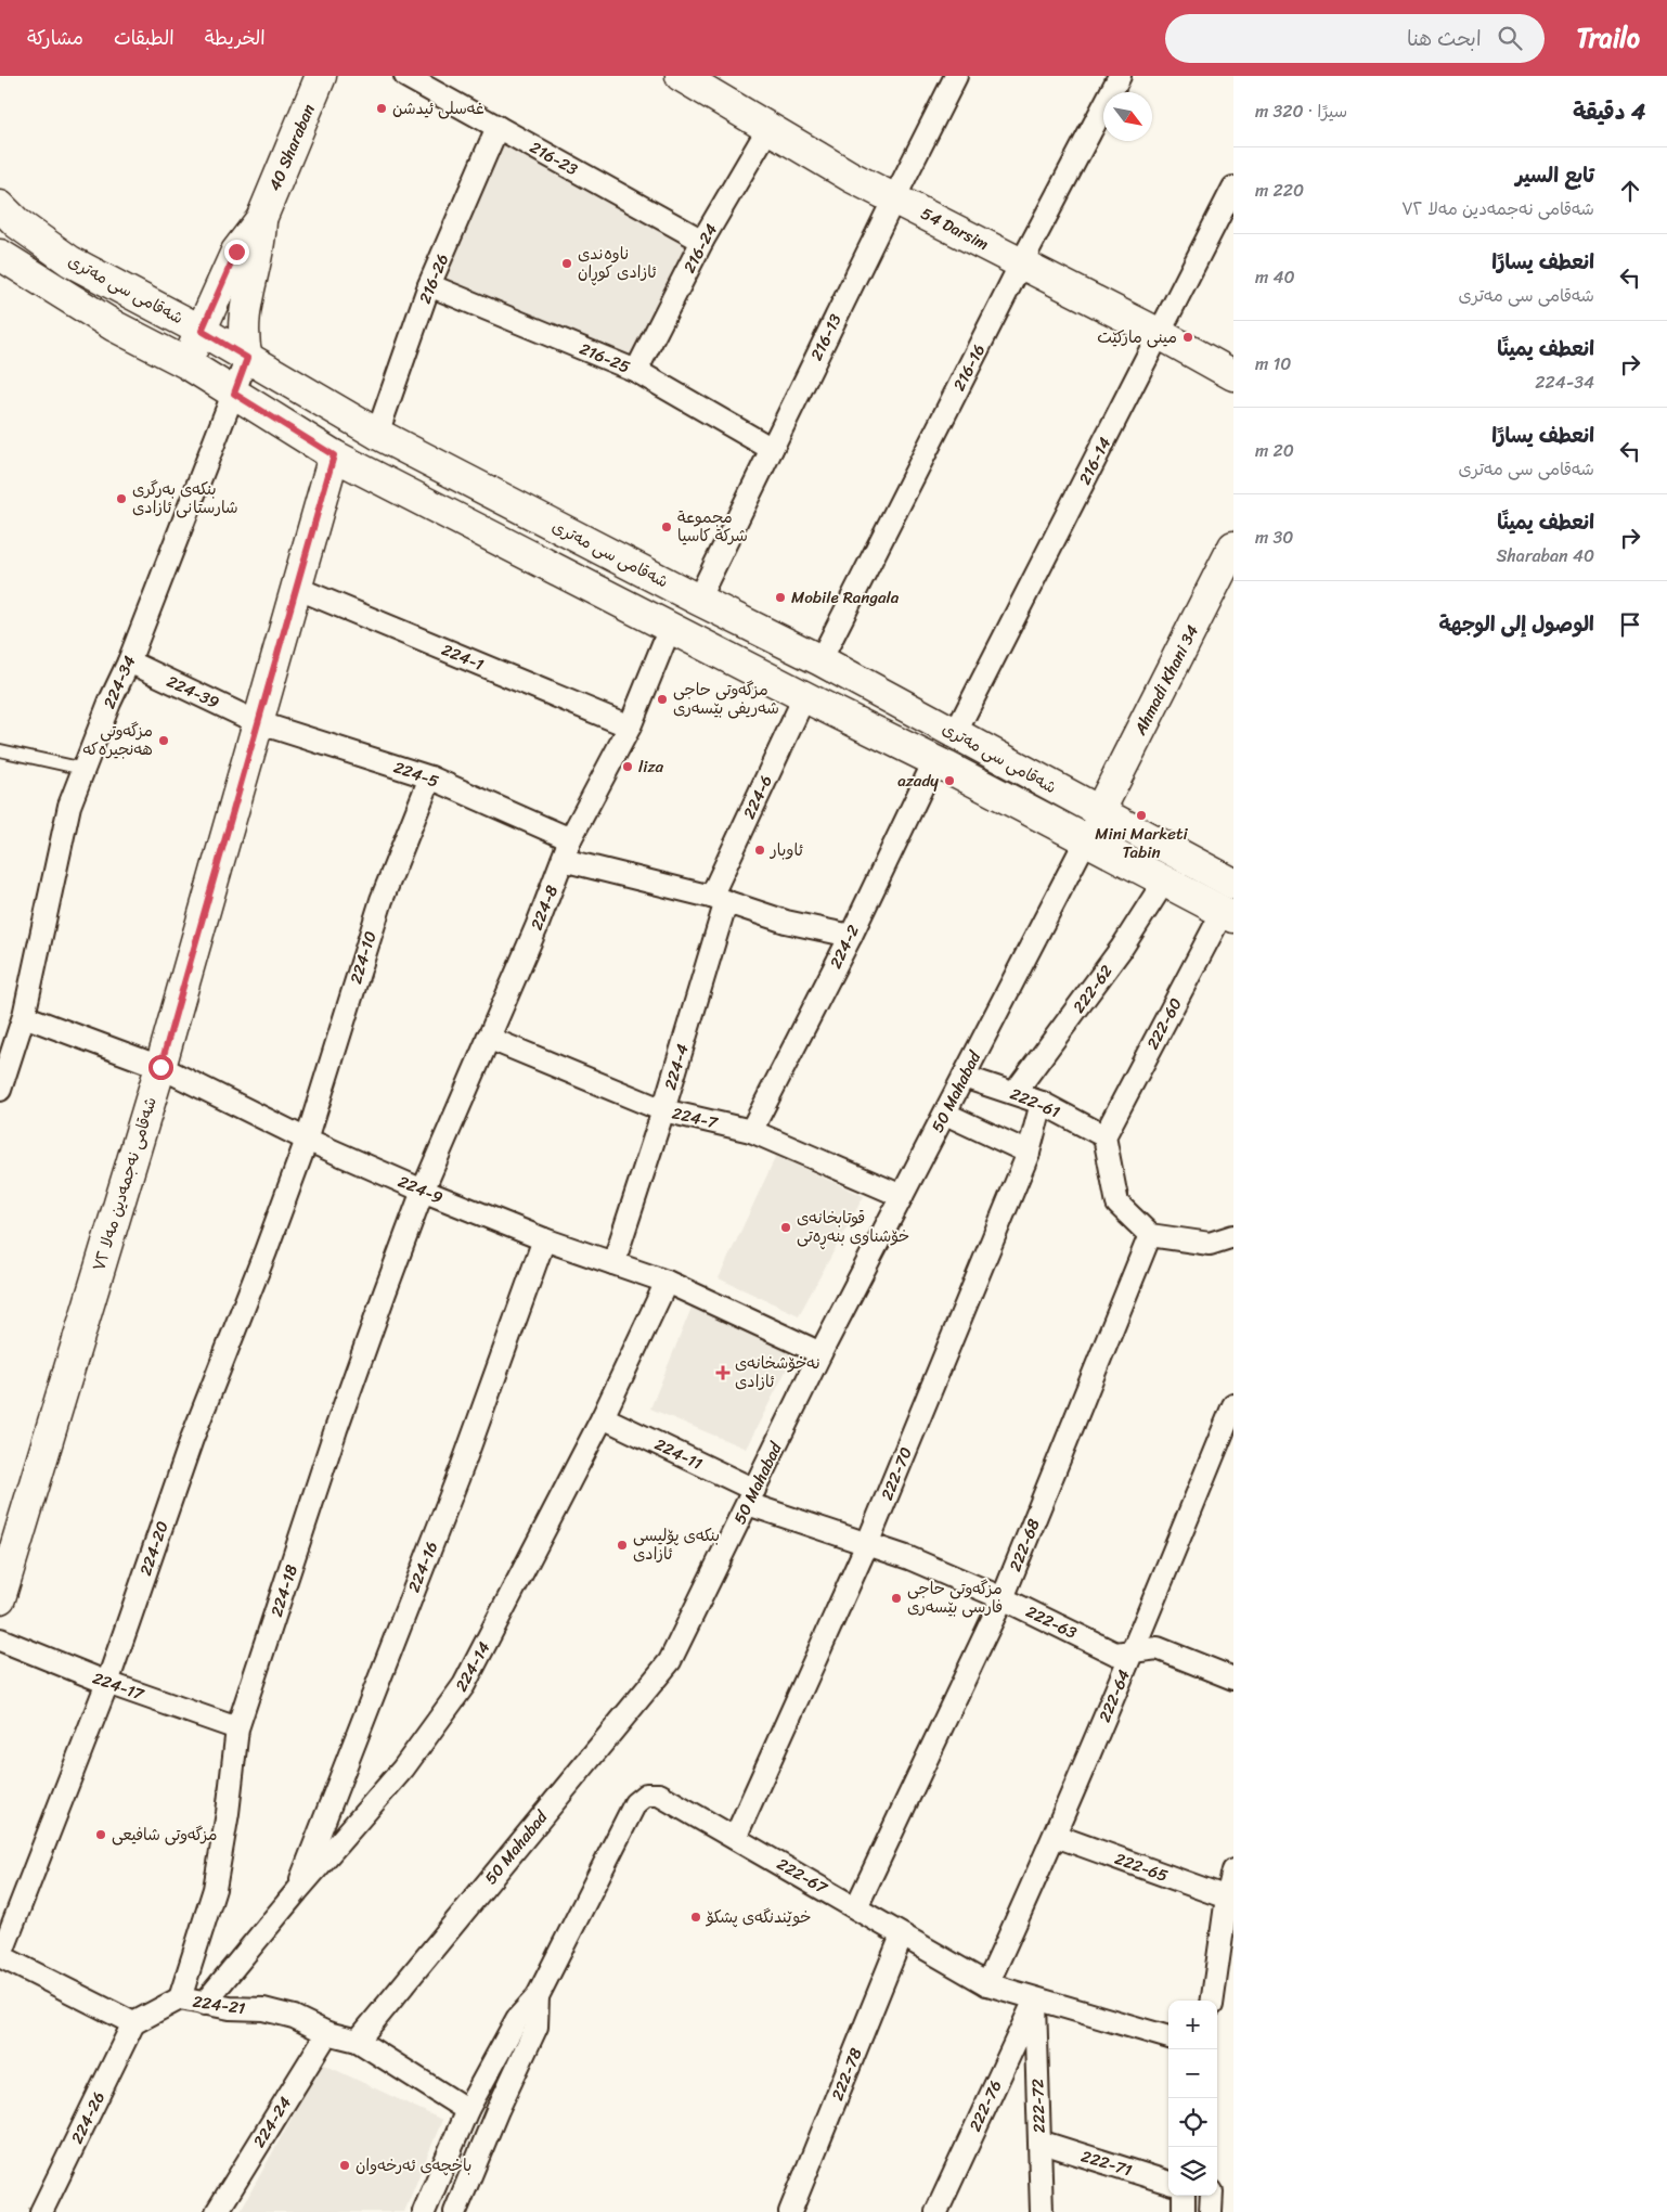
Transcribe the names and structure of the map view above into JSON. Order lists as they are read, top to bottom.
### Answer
{
  "streets": {
    "main road": [
      "40 Sharaban",
      "54 Darsim",
      "شەقامی سی مەتری",
      "Ahmadi Khani 34",
      "شەقامی نەجمەدین مەلا ٧٢"
    ],
    "street": [
      "216-23",
      "216-24",
      "216-26",
      "216-13",
      "216-25",
      "216-16",
      "216-14",
      "224-1",
      "224-34",
      "224-39",
      "224-5",
      "224-6",
      "224-8",
      "224-2",
      "224-10",
      "222-62",
      "222-60",
      "224-4",
      "50 Mahabad",
      "222-61",
      "224-7",
      "224-9",
      "224-11",
      "222-70",
      "222-68",
      "224-20",
      "224-16",
      "224-18",
      "222-63",
      "224-14",
      "224-17",
      "222-64",
      "222-65",
      "222-67",
      "224-21",
      "222-78",
      "222-76",
      "222-72",
      "224-26",
      "224-24",
      "222-71"
    ]
  },
  "crossings": [
    ["40 Sharaban", "شەقامی سی مەتری"],
    ["40 Sharaban", "224-34"],
    ["216-23", "216-24"],
    ["216-23", "216-26"],
    ["54 Darsim", "216-24"],
    ["54 Darsim", "216-13"],
    ["54 Darsim", "216-16"],
    ["54 Darsim", "216-14"],
    ["216-24", "216-25"],
    ["216-26", "شەقامی سی مەتری"],
    ["216-26", "216-25"],
    ["شەقامی سی مەتری", "216-13"],
    ["شەقامی سی مەتری", "216-16"],
    ["شەقامی سی مەتری", "216-14"],
    ["شەقامی سی مەتری", "Ahmadi Khani 34"],
    ["شەقامی سی مەتری", "224-34"],
    ["شەقامی سی مەتری", "224-6"],
    ["شەقامی سی مەتری", "224-8"],
    ["شەقامی سی مەتری", "224-2"],
    ["شەقامی سی مەتری", "222-62"],
    ["شەقامی سی مەتری", "222-60"],
    ["شەقامی سی مەتری", "50 Mahabad"],
    ["شەقامی سی مەتری", "شەقامی نەجمەدین مەلا ٧٢"],
    ["216-13", "216-25"],
    ["224-1", "224-8"],
    ["224-1", "شەقامی نەجمەدین مەلا ٧٢"],
    ["Ahmadi Khani 34", "50 Mahabad"],
    ["224-34", "224-39"],
    ["224-34", "224-9"],
    ["224-39", "224-5"],
    ["224-39", "شەقامی نەجمەدین مەلا ٧٢"],
    ["224-5", "224-8"],
    ["224-5", "224-10"],
    ["224-5", "شەقامی نەجمەدین مەلا ٧٢"],
    ["224-6", "224-4"],
    ["224-8", "224-7"],
    ["224-8", "224-9"],
    ["224-8", "224-18"],
    ["224-2", "224-7"],
    ["224-10", "224-9"],
    ["224-10", "224-20"],
    ["222-62", "222-61"],
    ["222-60", "222-61"],
    ["224-4", "224-7"],
    ["224-4", "224-9"],
    ["50 Mahabad", "222-61"],
    ["50 Mahabad", "224-7"],
    ["50 Mahabad", "224-9"],
    ["50 Mahabad", "224-11"],
    ["50 Mahabad", "222-63"],
    ["50 Mahabad", "224-21"],
    ["222-61", "222-70"],
    ["شەقامی نەجمەدین مەلا ٧٢", "224-9"],
    ["224-9", "224-20"],
    ["224-9", "224-16"],
    ["224-9", "224-18"],
    ["224-9", "224-14"],
    ["224-11", "222-63"],
    ["224-11", "224-14"],
    ["222-70", "222-63"],
    ["222-70", "222-67"],
    ["222-68", "222-63"],
    ["222-68", "222-67"],
    ["224-20", "224-17"],
    ["224-16", "224-14"],
    ["224-18", "224-17"],
    ["224-18", "224-21"],
    ["222-63", "222-64"],
    ["224-14", "224-21"],
    ["222-64", "222-65"],
    ["222-64", "222-67"],
    ["222-67", "222-78"],
    ["222-67", "222-76"],
    ["222-67", "222-72"],
    ["224-21", "224-26"],
    ["224-21", "224-24"],
    ["222-76", "222-72"],
    ["222-72", "222-71"]
  ],
  "places": {
    "other": [
      "غەسلی ئیدشن",
      "ناوەندی ئازادی کوڕان",
      "مینی ماركێت",
      "بنکەی بەرگری شارستانی ئازادی",
      "مجموعة شرکة کاسیا",
      "Mobile Rangala",
      "مزگەوتی حاجی شەریفی بێسەری",
      "مزگەوتی ھەنجیرەکە",
      "liza",
      "azady",
      "Mini Marketi Tabin",
      "ئاوبار",
      "قوتابخانەی خۆشناوی بنەڕەتی",
      "بنکەی پۆلیسی ئازادی",
      "مزگەوتی حاجی فارسی بێسەری",
      "مزگەوتی شافیعی",
      "خوێندنگەی پشکۆ",
      "باخچەی ئەرخەوان"
    ],
    "health": ["نەخۆشخانەی ئازادی"]
  },
  "north": "bottom right",
  "page": {
    "header": "Trailo",
    "search": "ابحث هنا",
    "nav": ["الخريطة", "الطبقات", "مشاركة"],
    "heading": ["4 دقيقة", "سيرًا · 320 m"],
    "list": [
      ["تابع السير", "شەقامی نەجمەدین مەلا ٧٢", "220 m"],
      ["انعطف يسارًا", "شەقامی سی مەتری", "40 m"],
      ["انعطف يمينًا", "224-34", "10 m"],
      ["انعطف يسارًا", "شەقامی سی مەتری", "20 m"],
      ["انعطف يمينًا", "40 Sharaban", "30 m"],
      "الوصول إلى الوجهة"
    ],
    "map_buttons": ["+", "−"]
  }
}
